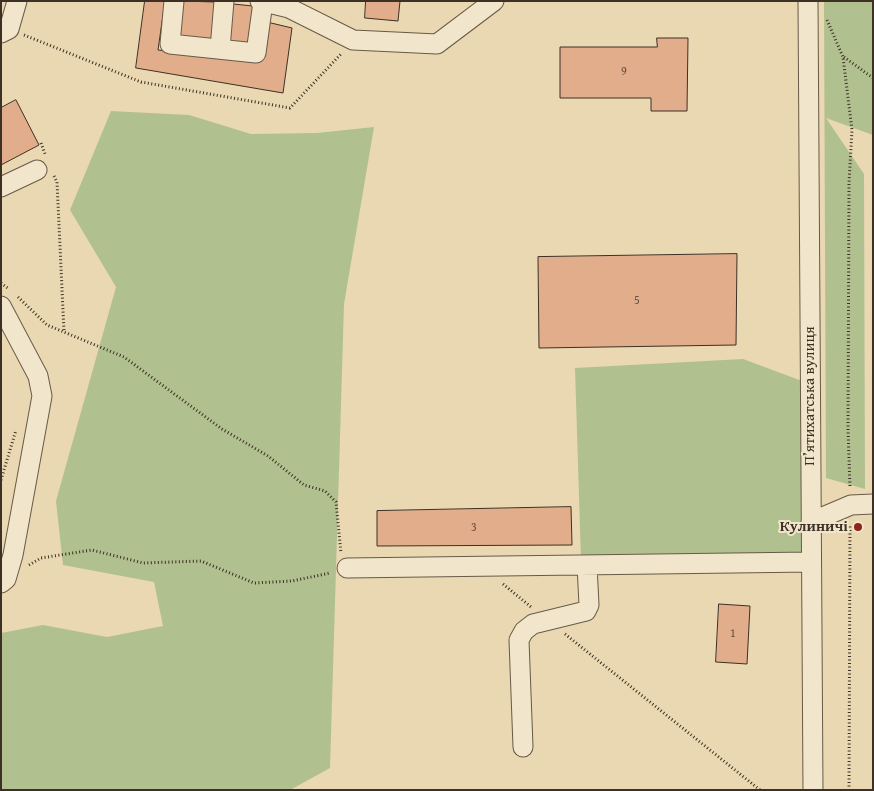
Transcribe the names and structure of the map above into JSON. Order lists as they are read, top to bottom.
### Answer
{
  "streets": {
    "street": ["П’ятихатська вулиця"]
  },
  "places": ["Кулиничі"],
  "house_numbers": [
    "9",
    "5",
    "3",
    "1"
  ]
}
